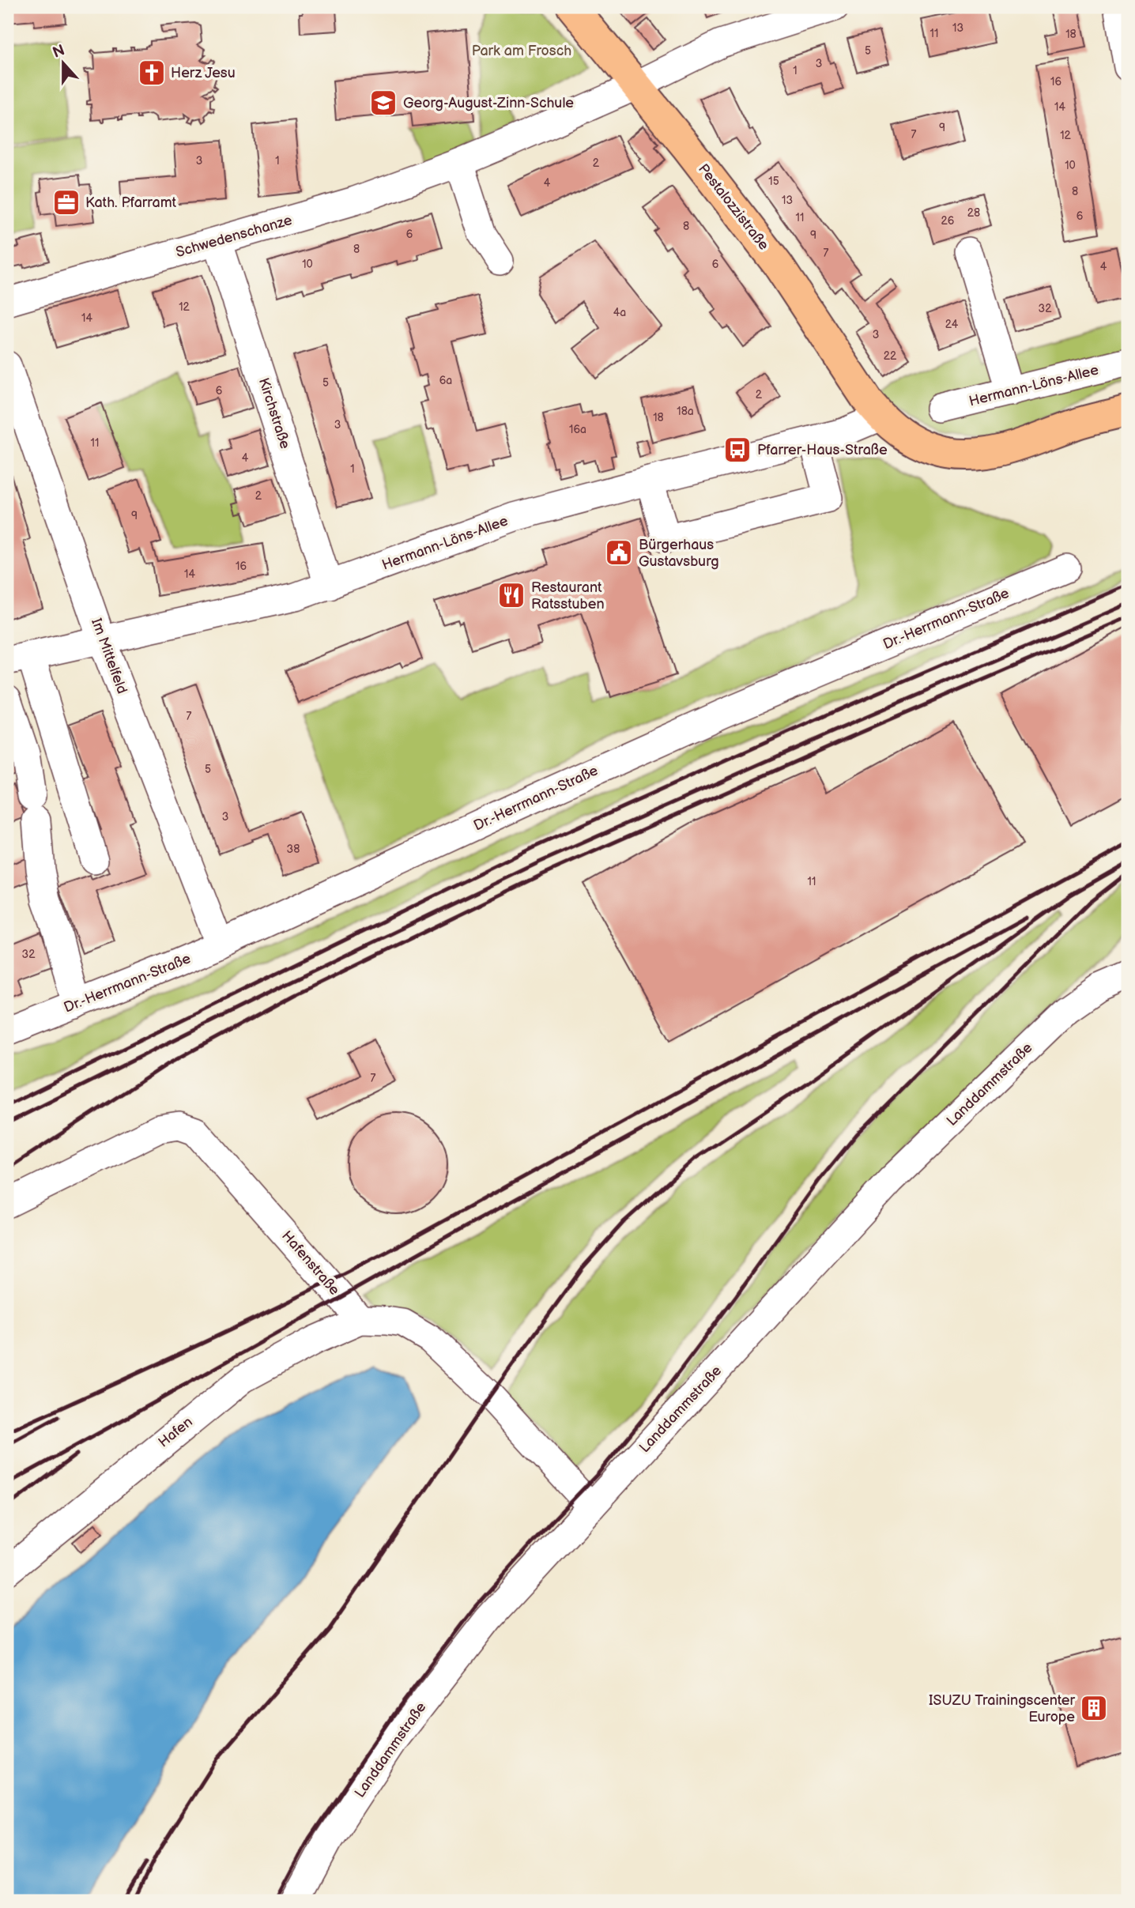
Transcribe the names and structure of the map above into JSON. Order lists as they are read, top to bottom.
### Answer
{
  "streets": {
    "main road": ["Pestalozzistraße"],
    "street": [
      "Schwedenschanze",
      "Hermann-Löns-Allee",
      "Kirchstraße",
      "Dr.-Herrmann-Straße",
      "Im Mittelfeld",
      "Landdammstraße",
      "Hafenstraße",
      "Hafen"
    ]
  },
  "crossings": [
    ["Pestalozzistraße", "Schwedenschanze"],
    ["Pestalozzistraße", "Hermann-Löns-Allee"],
    ["Schwedenschanze", "Kirchstraße"],
    ["Hermann-Löns-Allee", "Kirchstraße"],
    ["Hermann-Löns-Allee", "Im Mittelfeld"],
    ["Dr.-Herrmann-Straße", "Im Mittelfeld"],
    ["Hafenstraße", "Hafen"]
  ],
  "parks": ["Park am Frosch"],
  "places": {
    "church": ["Herz Jesu"],
    "school or university": ["Georg-August-Zinn-Schule"],
    "office": ["Kath. Pfarramt"],
    "bus stop": ["Pfarrer-Haus-Straße"],
    "public building": ["Bürgerhaus Gustavsburg"],
    "restaurant": ["Restaurant Ratsstuben"],
    "building": ["ISUZU Trainingscenter Europe"]
  },
  "house_numbers": [
    "13",
    "11",
    "18",
    "5",
    "3",
    "1",
    "16",
    "14",
    "9",
    "7",
    "12",
    "3",
    "1",
    "2",
    "10",
    "15",
    "4",
    "8",
    "13",
    "28",
    "6",
    "11",
    "26",
    "8",
    "6",
    "9",
    "8",
    "7",
    "10",
    "6",
    "4",
    "12",
    "32",
    "4a",
    "14",
    "24",
    "3",
    "22",
    "6a",
    "5",
    "6",
    "2",
    "18a",
    "18",
    "3",
    "16a",
    "11",
    "4",
    "1",
    "2",
    "9",
    "16",
    "14",
    "7",
    "5",
    "3",
    "38",
    "11",
    "32",
    "7"
  ],
  "north": "top"
}
